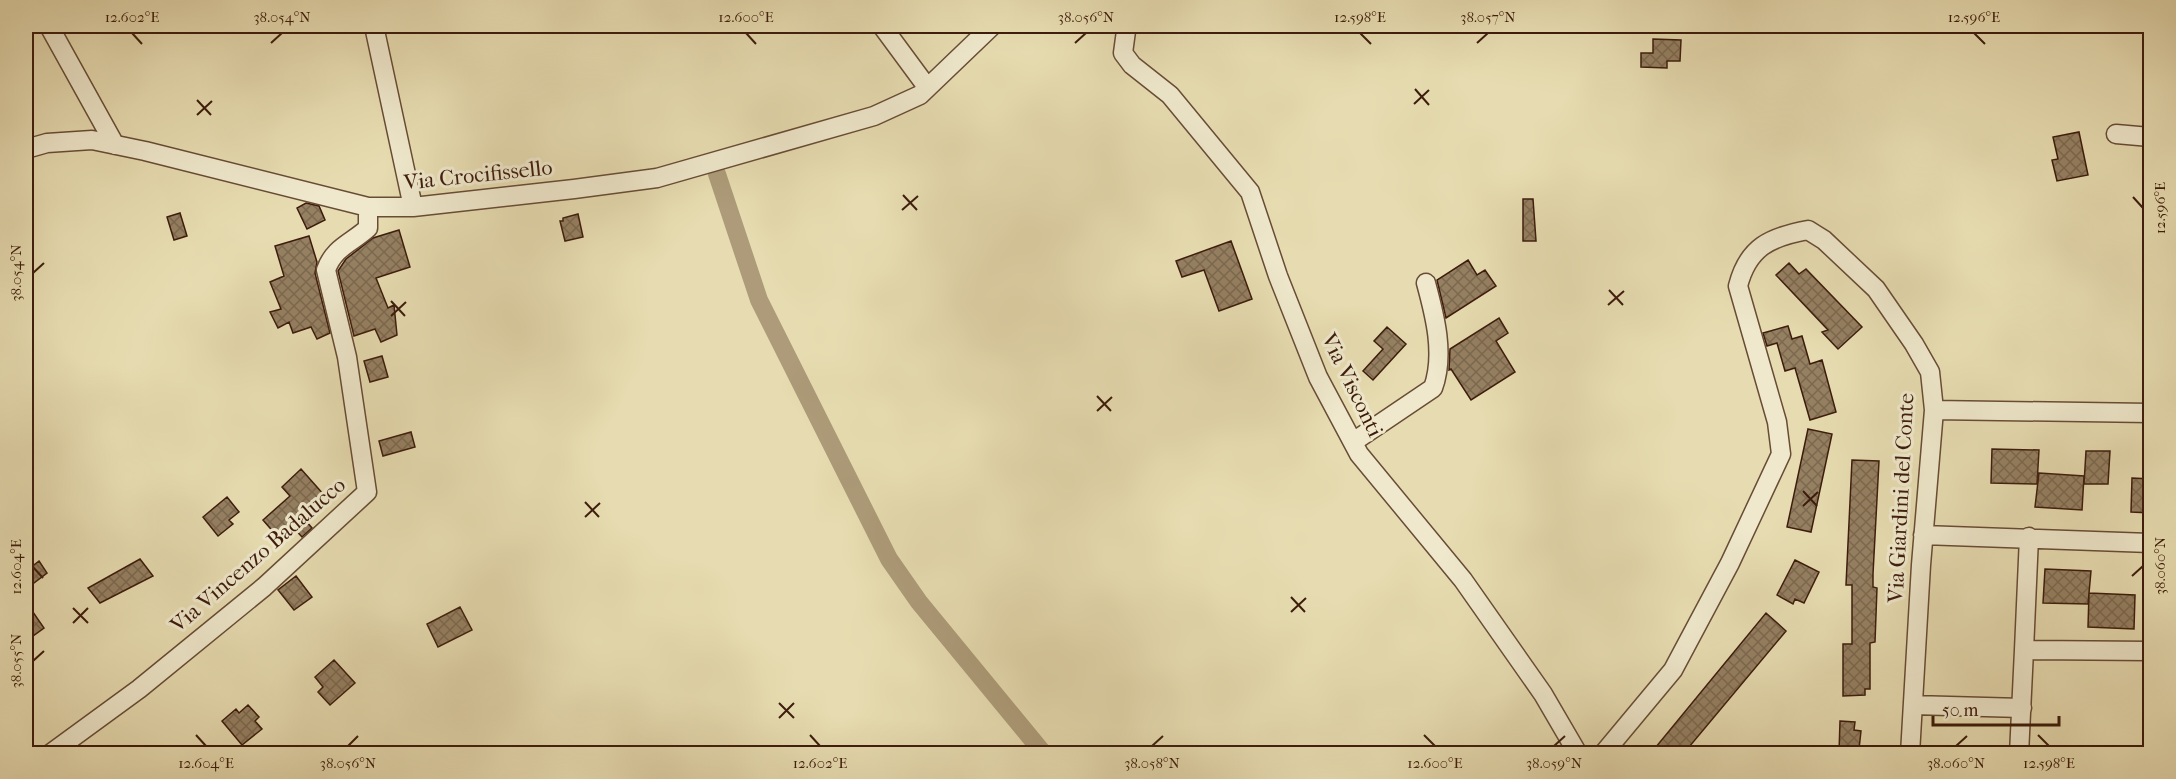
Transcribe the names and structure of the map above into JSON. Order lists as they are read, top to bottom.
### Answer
{
  "streets": {
    "street": [
      "Via Crocifissello",
      "Via Visconti",
      "Via Giardini del Conte",
      "Via Vincenzo Badalucco"
    ]
  },
  "crossings": [
    ["Via Crocifissello", "Via Vincenzo Badalucco"]
  ],
  "scale_bar": "50 m",
  "coordinates": [
    "12.602°E",
    "38.054°N",
    "12.600°E",
    "38.056°N",
    "12.598°E",
    "38.057°N",
    "12.596°E",
    "38.060°N",
    "12.604°E",
    "38.055°N",
    "38.058°N",
    "38.059°N"
  ]
}
